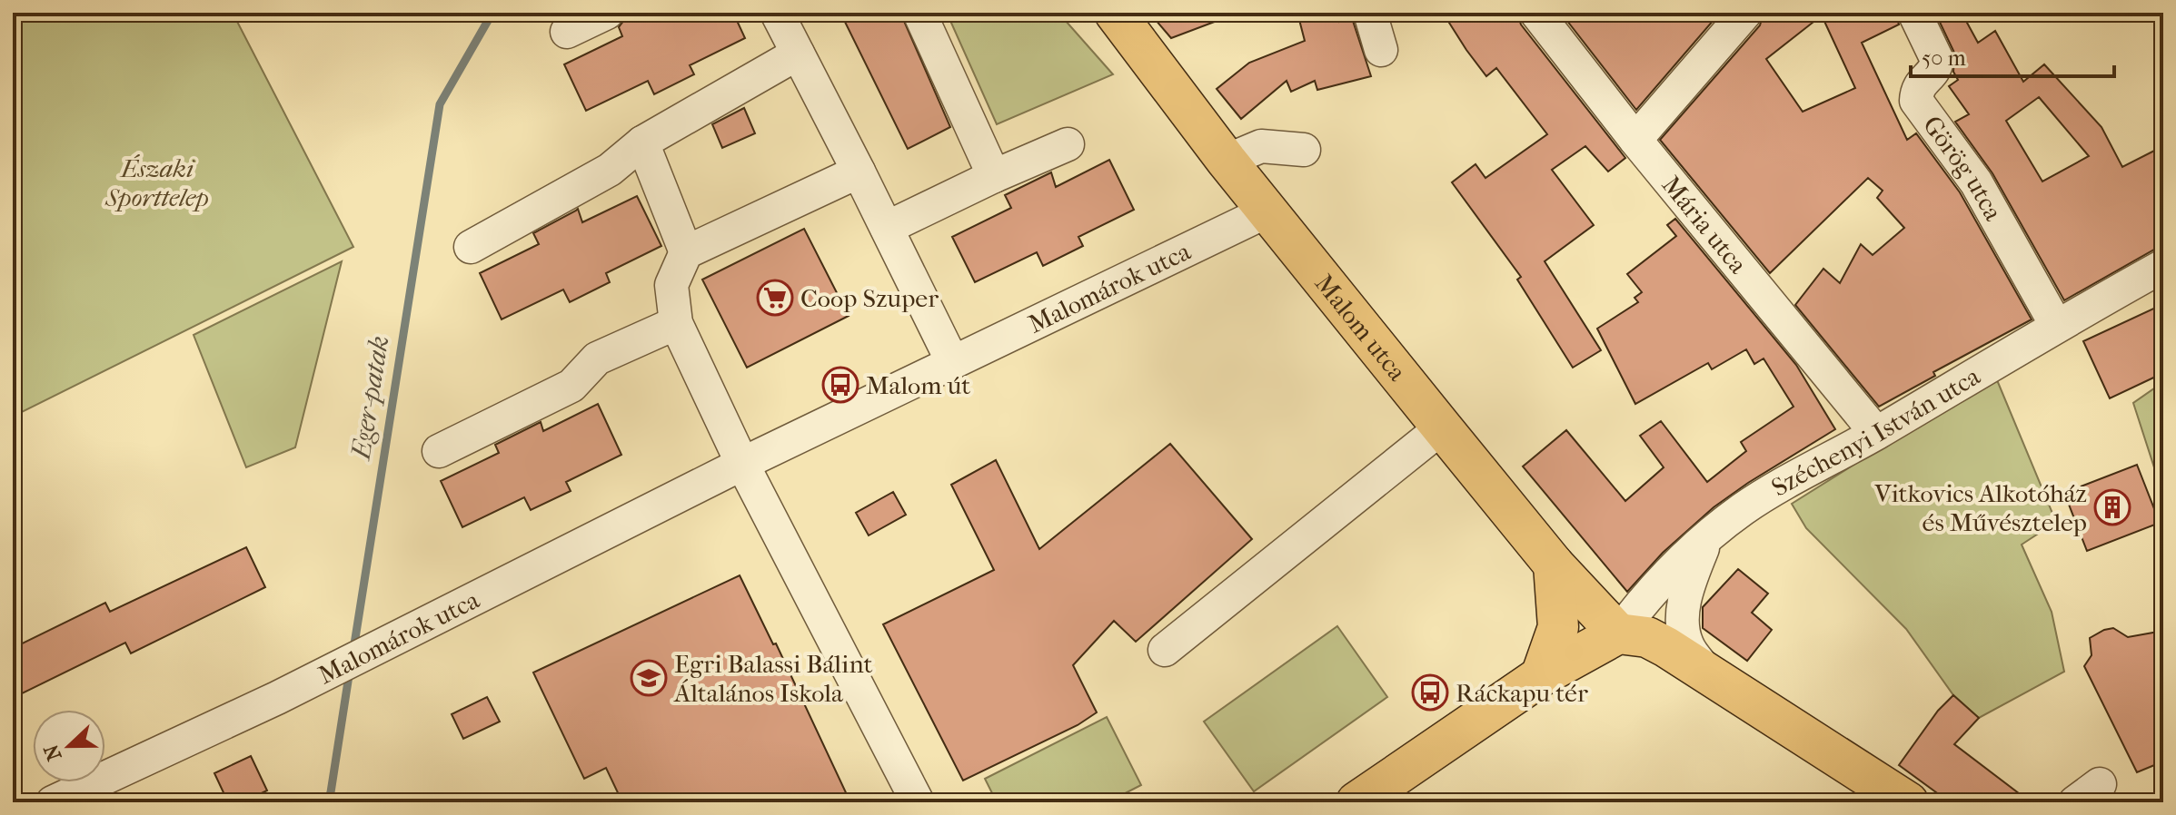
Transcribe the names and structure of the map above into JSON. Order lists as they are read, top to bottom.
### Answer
{
  "streets": {
    "main road": ["Malom utca"],
    "street": [
      "Görög utca",
      "Mária utca",
      "Malomárok utca",
      "Széchenyi István utca"
    ]
  },
  "crossings": [
    ["Görög utca", "Széchenyi István utca"],
    ["Mária utca", "Széchenyi István utca"],
    ["Malomárok utca", "Malom utca"],
    ["Malom utca", "Széchenyi István utca"]
  ],
  "water": ["Eger-patak"],
  "parks": ["Északi Sporttelep"],
  "places": {
    "supermarket": ["Coop Szuper"],
    "bus stop": ["Malom út", "Ráckapu tér"],
    "building": ["Vitkovics Alkotóház és Művésztelep"],
    "school or university": ["Egri Balassi Bálint Általános Iskola"]
  },
  "scale_bar": "50 m",
  "north": "left"
}
